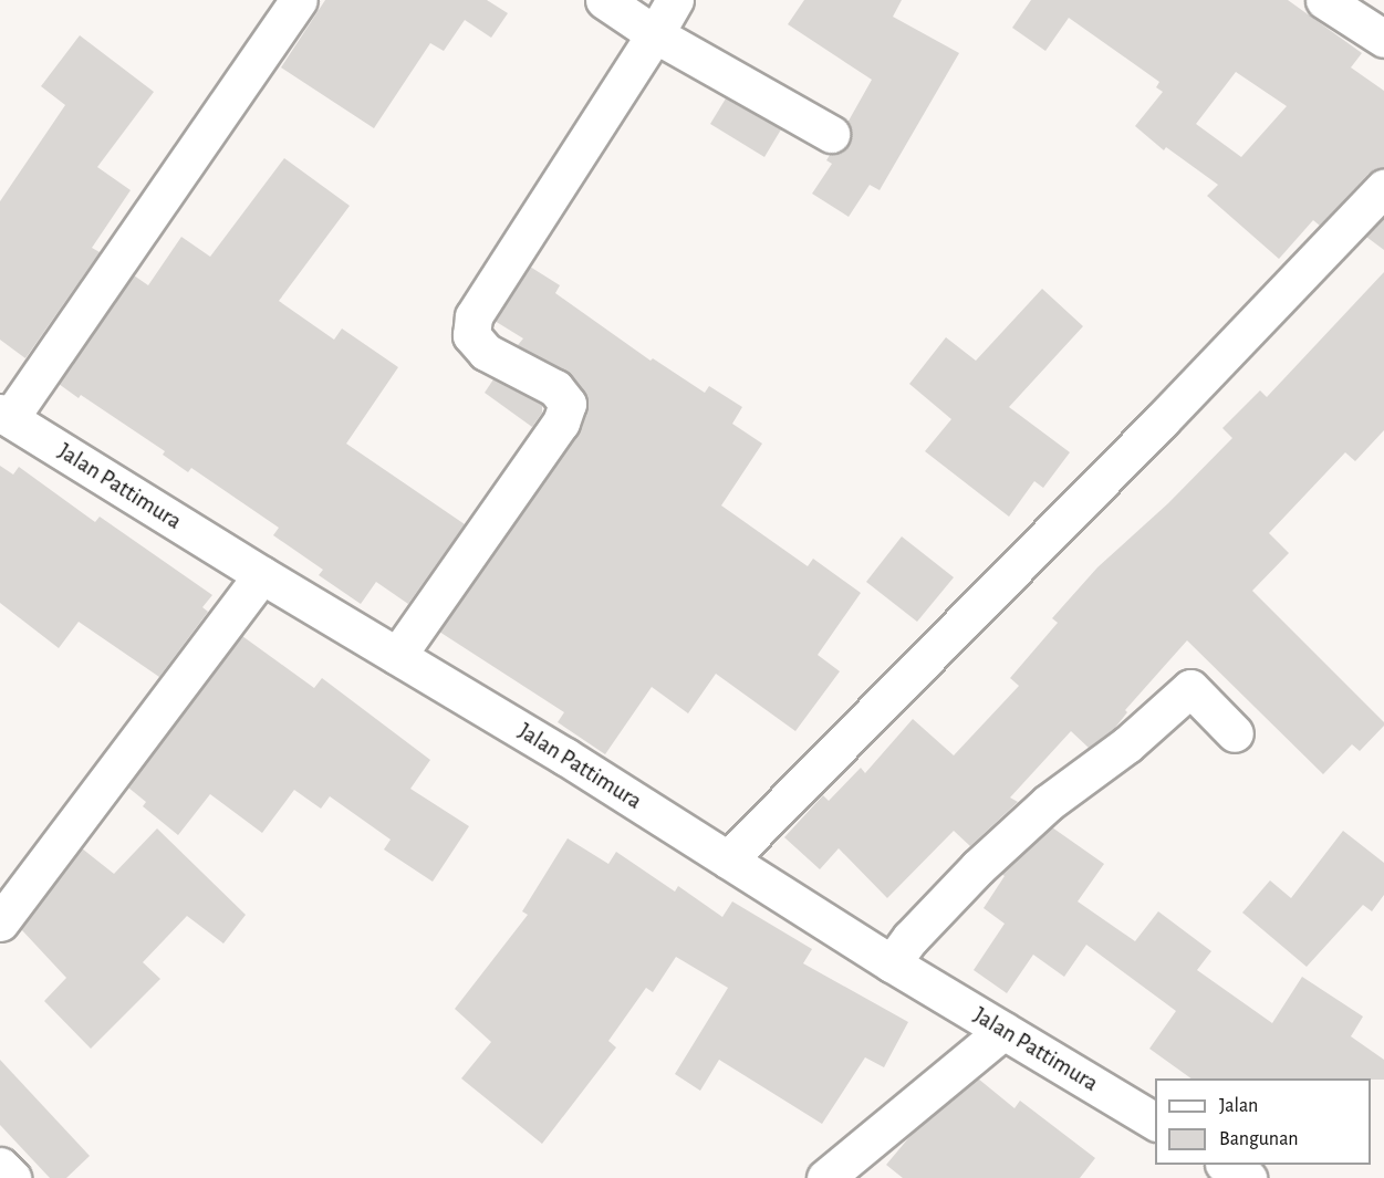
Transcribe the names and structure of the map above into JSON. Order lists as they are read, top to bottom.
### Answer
{
  "streets": {
    "street": ["Jalan Pattimura"]
  },
  "legend": ["Jalan", "Bangunan"]
}
